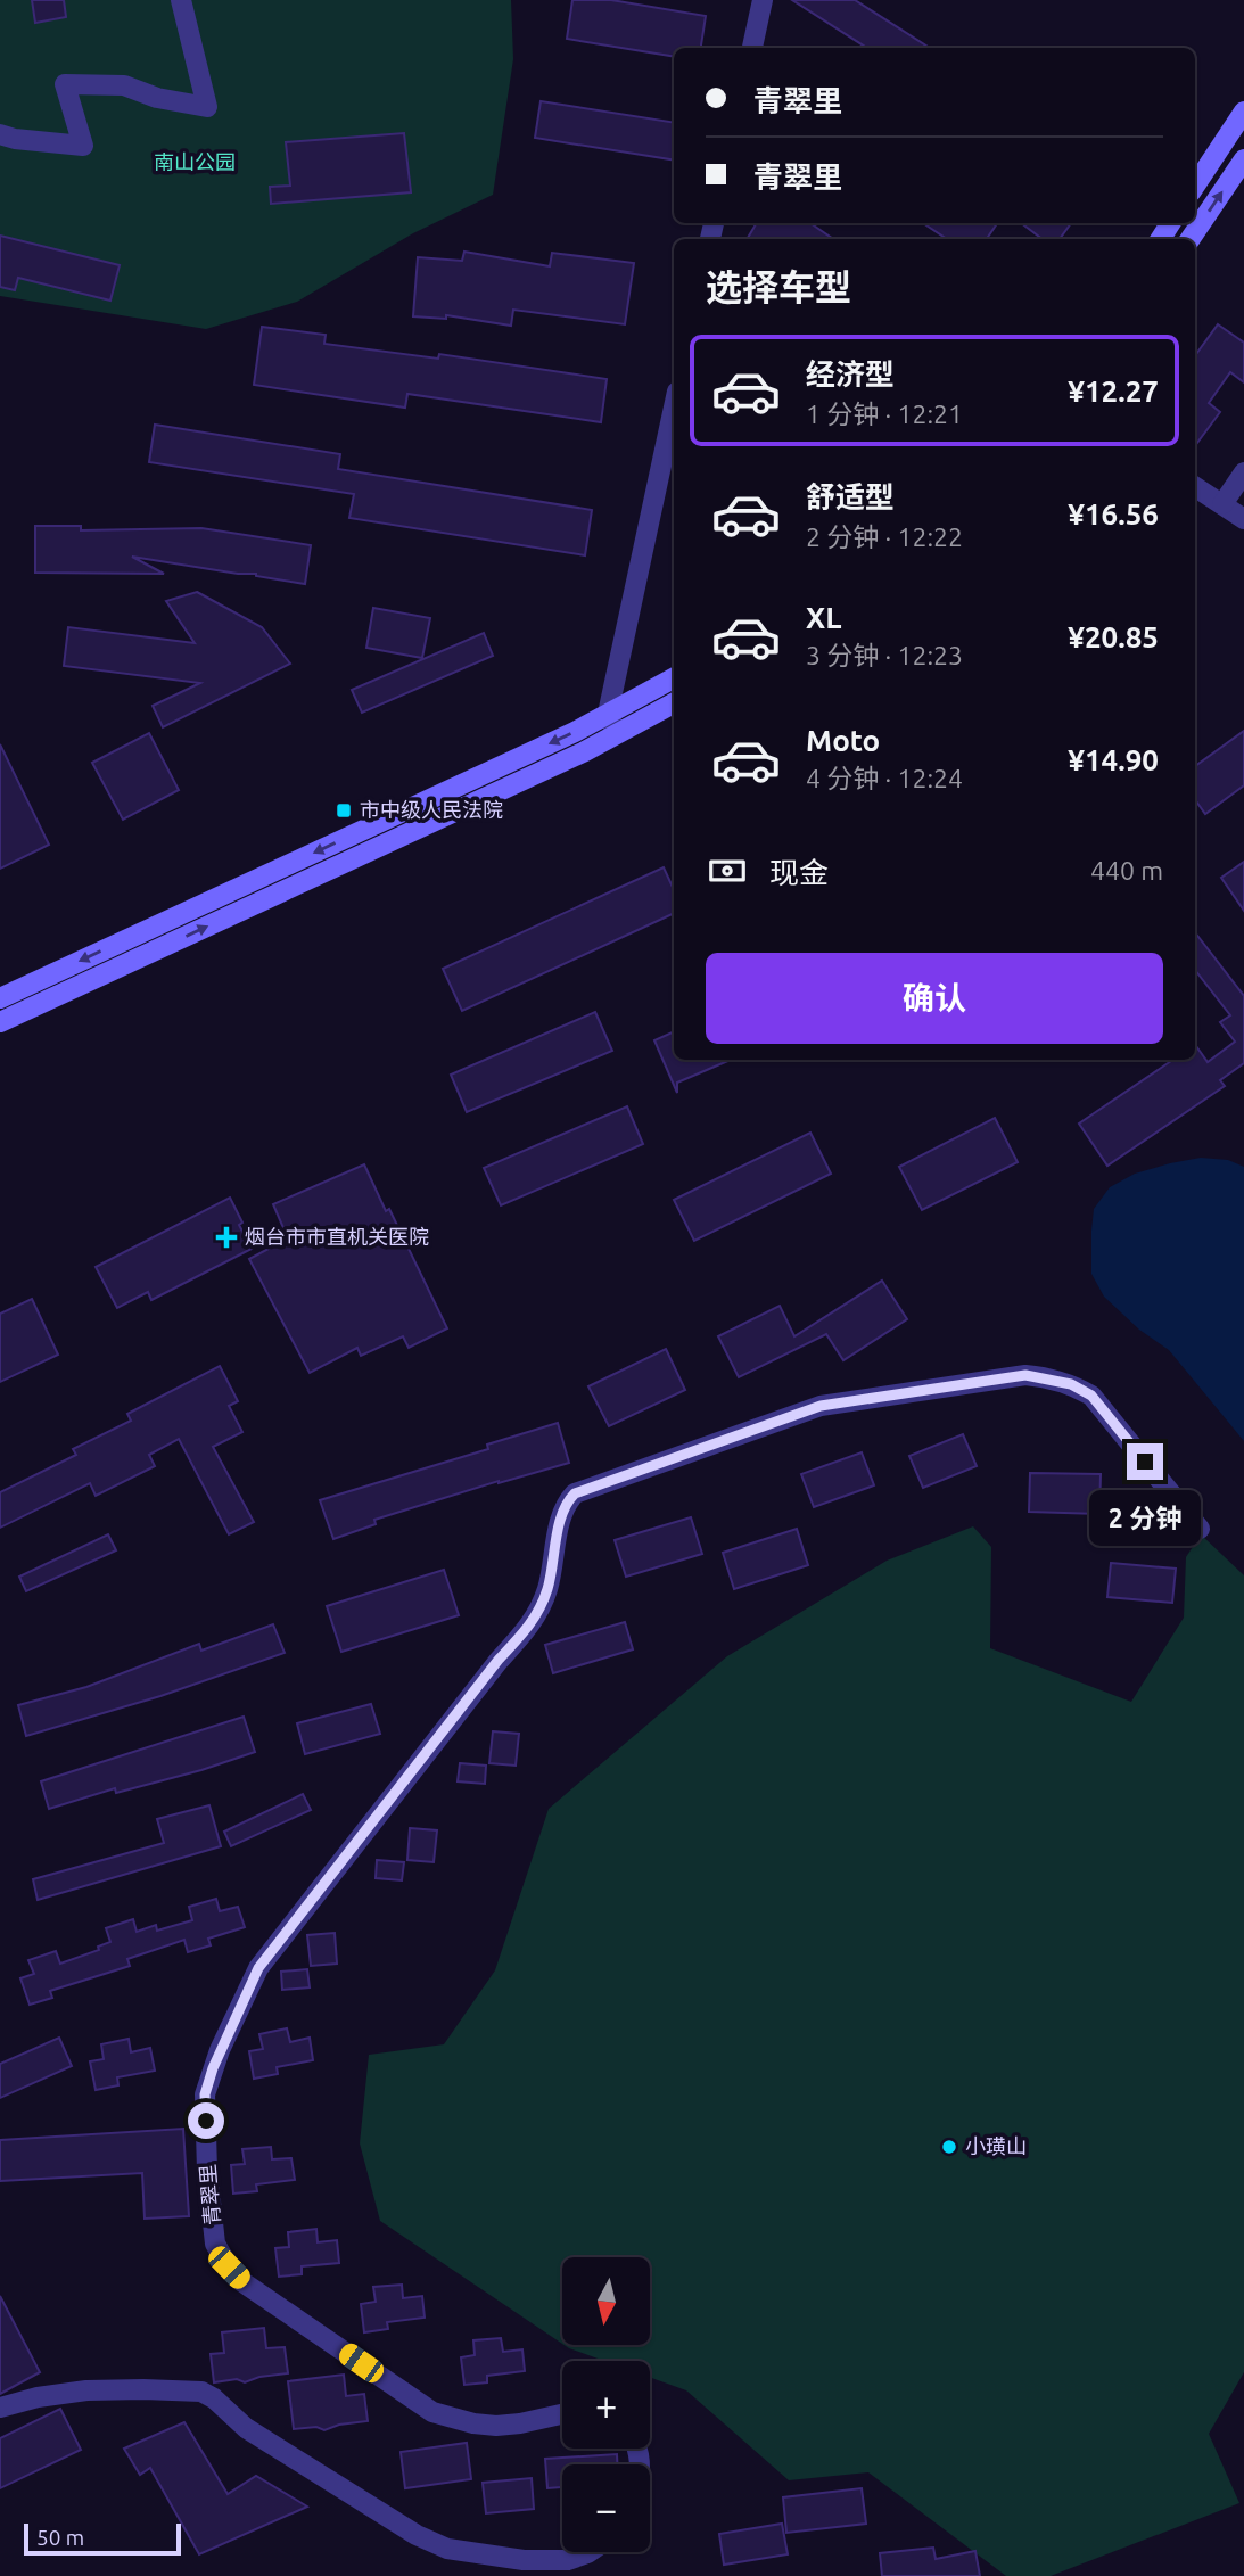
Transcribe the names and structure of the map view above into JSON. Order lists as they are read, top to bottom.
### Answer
{
  "streets": {
    "street": ["青翠里"]
  },
  "parks": ["南山公园"],
  "places": {
    "transit": ["市中级人民法院"],
    "health": ["烟台市市直机关医院"],
    "other": ["小璜山"]
  },
  "scale_bar": "50 m",
  "north": "bottom",
  "page": {
    "banner": ["青翠里", "青翠里"],
    "heading": "选择车型",
    "list": [
      {
        "name": "经济型",
        "note": "1 分钟 · 12:21",
        "value": "¥12.27"
      },
      {
        "name": "舒适型",
        "note": "2 分钟 · 12:22",
        "value": "¥16.56"
      },
      {
        "name": "XL",
        "note": "3 分钟 · 12:23",
        "value": "¥20.85"
      },
      {
        "name": "Moto",
        "note": "4 分钟 · 12:24",
        "value": "¥14.90"
      }
    ],
    "pay": ["现金", "440 m"],
    "buttons": "确认",
    "bubble": "2 分钟",
    "map_buttons": ["+", "−"],
    "scale": "50 m"
  }
}
